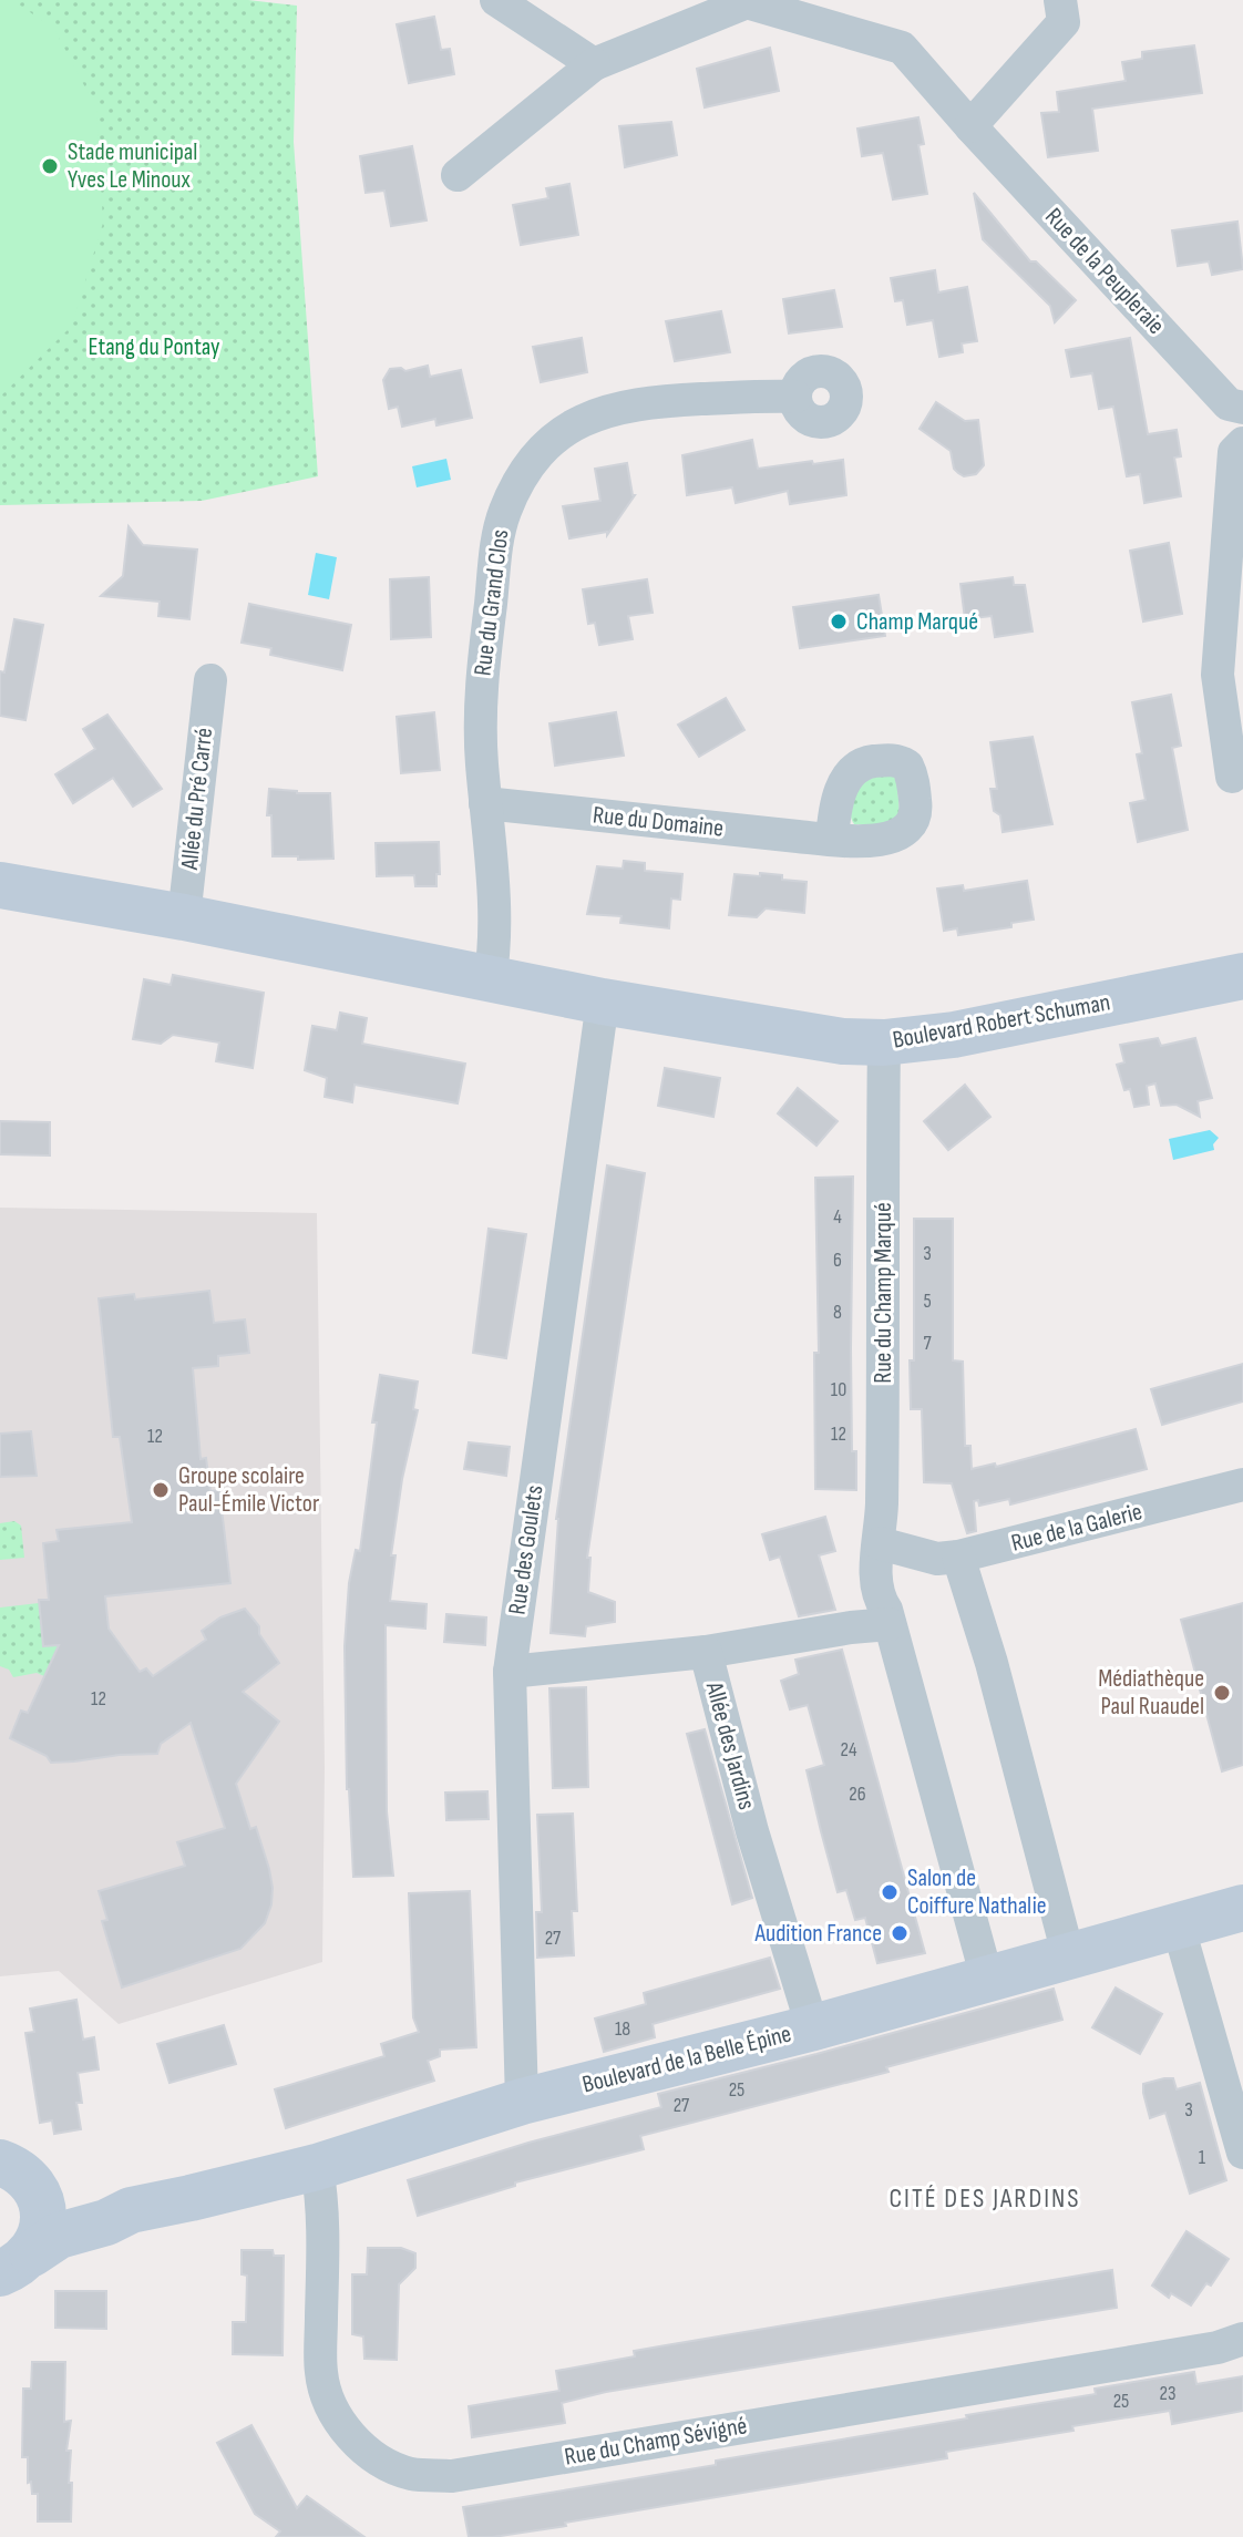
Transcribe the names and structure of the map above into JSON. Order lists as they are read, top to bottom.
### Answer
{
  "streets": {
    "street": [
      "Rue de la Peupleraie",
      "Rue du Grand Clos",
      "Allée du Pré Carré",
      "Rue du Domaine",
      "Boulevard Robert Schuman",
      "Rue du Champ Marqué",
      "Rue de la Galerie",
      "Rue des Goulets",
      "Allée des Jardins",
      "Boulevard de la Belle Épine",
      "Rue du Champ Sévigné"
    ]
  },
  "crossings": [
    ["Rue du Grand Clos", "Rue du Domaine"],
    ["Rue du Grand Clos", "Boulevard Robert Schuman"],
    ["Allée du Pré Carré", "Boulevard Robert Schuman"],
    ["Boulevard Robert Schuman", "Rue du Champ Marqué"],
    ["Boulevard Robert Schuman", "Rue des Goulets"],
    ["Rue du Champ Marqué", "Rue de la Galerie"],
    ["Rue du Champ Marqué", "Boulevard de la Belle Épine"],
    ["Rue des Goulets", "Allée des Jardins"],
    ["Rue des Goulets", "Boulevard de la Belle Épine"],
    ["Allée des Jardins", "Boulevard de la Belle Épine"],
    ["Boulevard de la Belle Épine", "Rue du Champ Sévigné"]
  ],
  "districts": ["CITÉ DES JARDINS"],
  "parks": ["Etang du Pontay"],
  "places": [
    "Stade municipal Yves Le Minoux",
    "Champ Marqué",
    "Groupe scolaire Paul-Émile Victor",
    "Médiathèque Paul Ruaudel",
    "Salon de Coiffure Nathalie",
    "Audition France"
  ],
  "house_numbers": [
    "4",
    "3",
    "6",
    "5",
    "8",
    "7",
    "10",
    "12",
    "12",
    "12",
    "24",
    "26",
    "27",
    "18",
    "25",
    "27",
    "3",
    "1",
    "23",
    "25"
  ]
}
